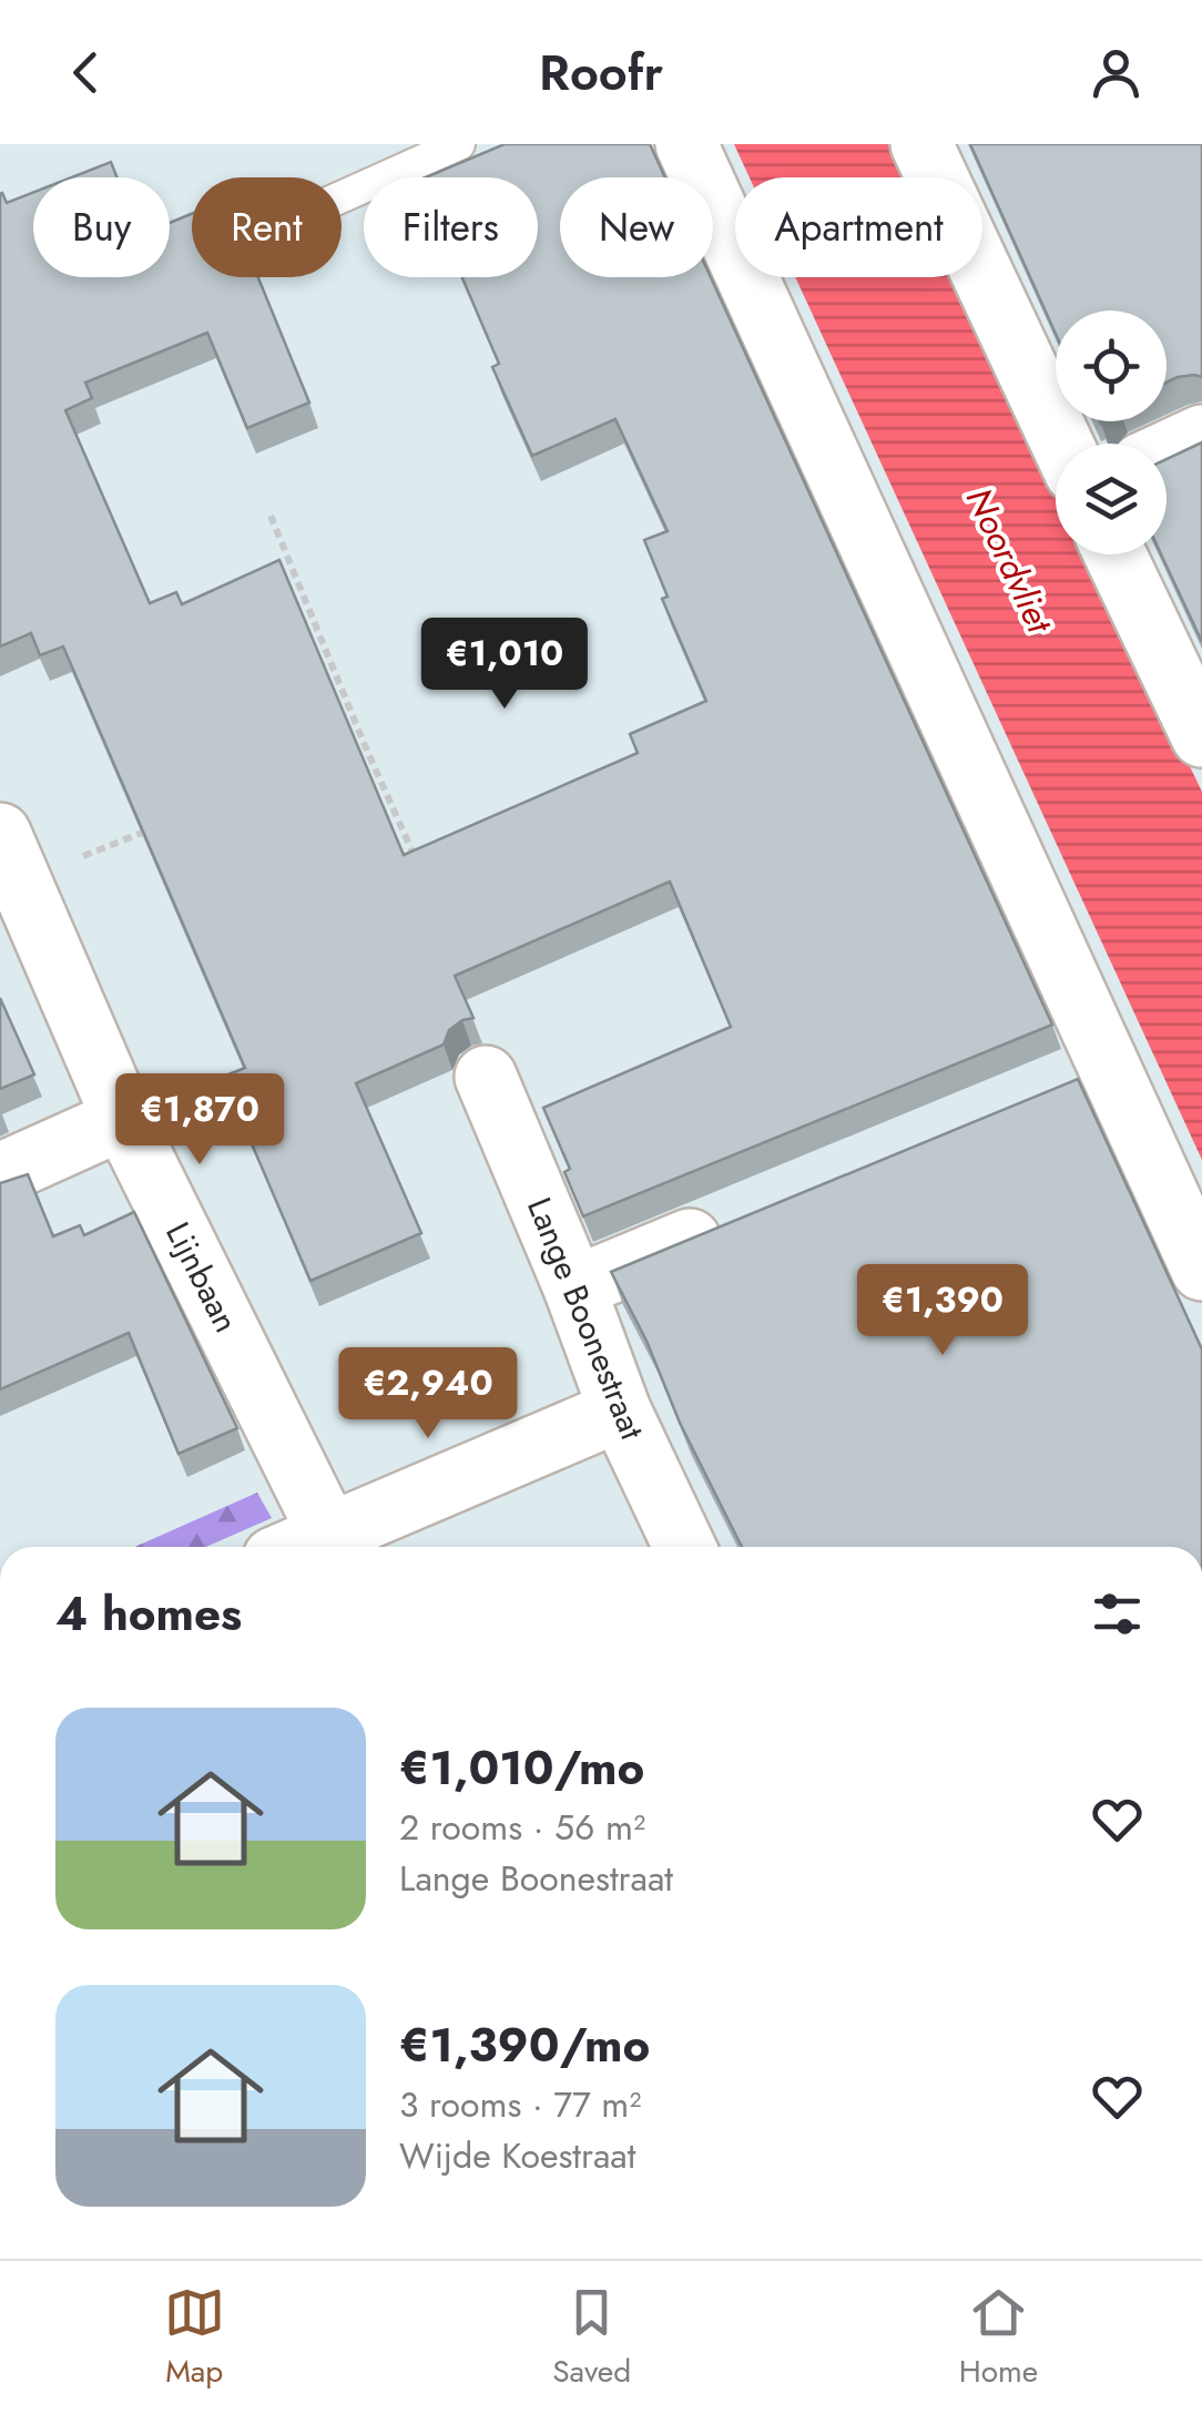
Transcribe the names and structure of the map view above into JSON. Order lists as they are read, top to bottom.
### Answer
{
  "streets": {
    "street": ["Lijnbaan", "Lange Boonestraat"]
  },
  "water": ["Noordvliet"],
  "page": {
    "header": "Roofr",
    "chip": [
      "Buy",
      "Rent",
      "Filters",
      "New",
      "Apartment"
    ],
    "price": [
      "€1,010",
      "€1,870",
      "€1,390",
      "€2,940"
    ],
    "heading": "4 homes",
    "list": [
      {
        "name": "€1,010/mo",
        "note": "2 rooms · 56 m² · Lange Boonestraat"
      },
      {
        "name": "€1,390/mo",
        "note": "3 rooms · 77 m² · Wijde Koestraat"
      }
    ],
    "tabs": ["Map", "Saved", "Home"]
  }
}
